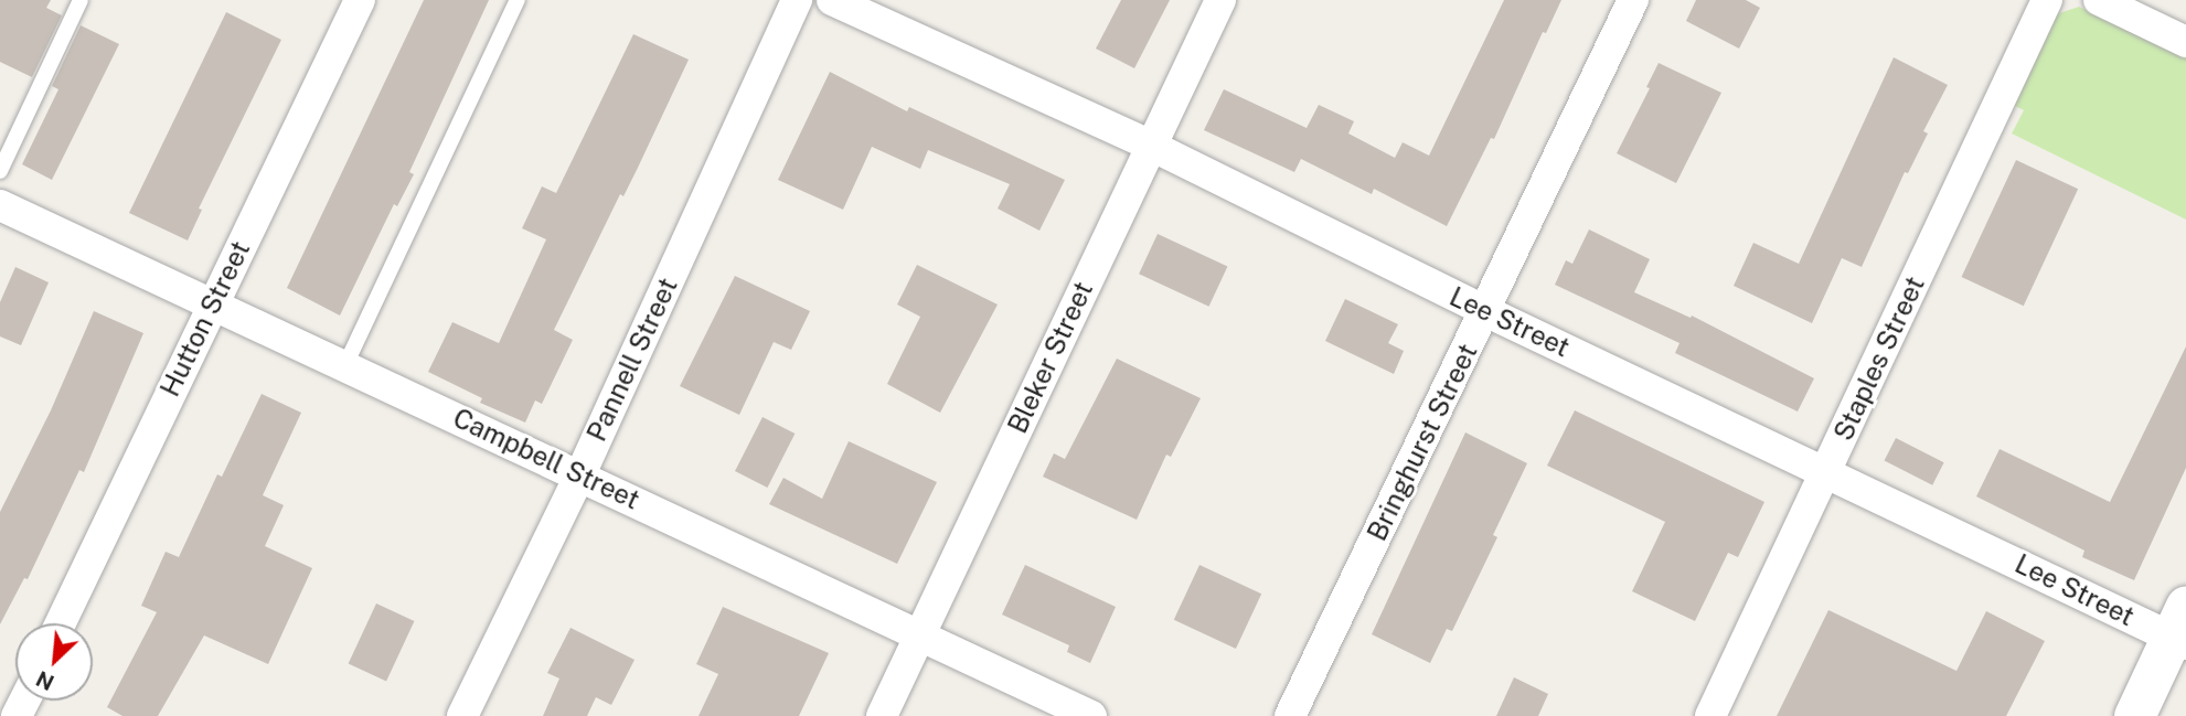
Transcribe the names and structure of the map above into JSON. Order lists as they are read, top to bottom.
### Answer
{
  "streets": {
    "street": [
      "Hutton Street",
      "Lee Street",
      "Bleker Street",
      "Staples Street",
      "Pannell Street",
      "Bringhurst Street",
      "Campbell Street"
    ]
  },
  "crossings": [
    ["Hutton Street", "Campbell Street"],
    ["Lee Street", "Bleker Street"],
    ["Lee Street", "Staples Street"],
    ["Lee Street", "Bringhurst Street"],
    ["Bleker Street", "Campbell Street"],
    ["Pannell Street", "Campbell Street"]
  ],
  "north": "bottom left"
}
